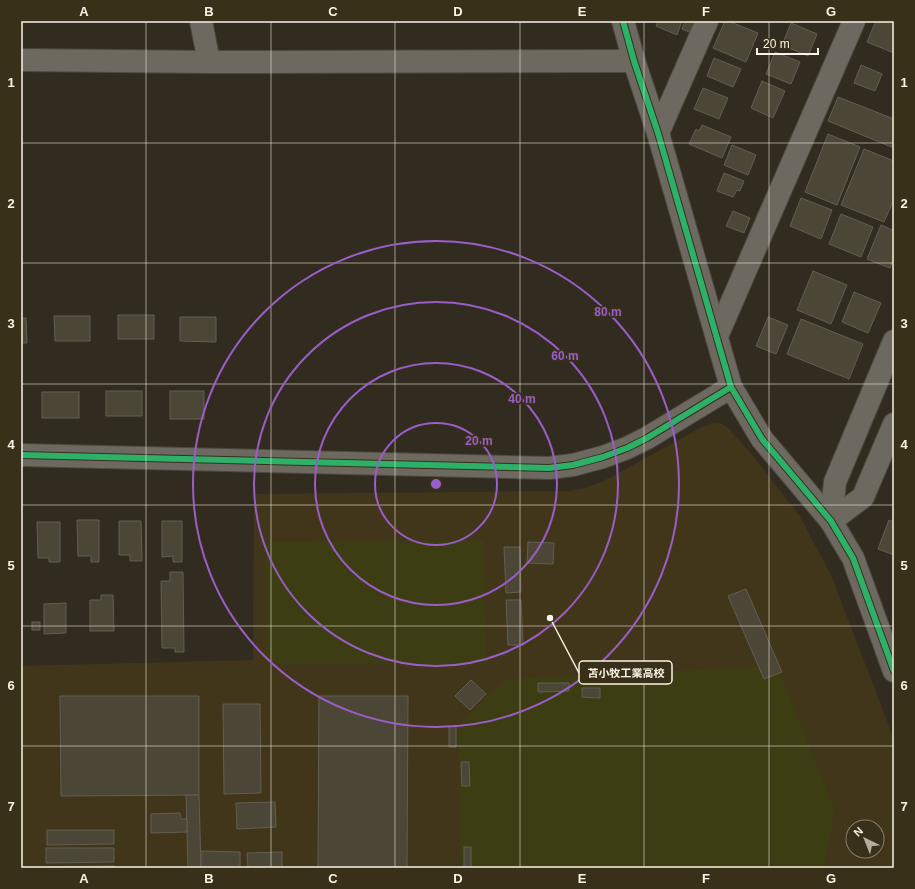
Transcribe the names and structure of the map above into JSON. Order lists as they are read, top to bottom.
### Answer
{
  "places": ["苫小牧工業高校"],
  "scale_bar": "20 m",
  "north": "top left",
  "grid": {
    "columns": [
      "A",
      "B",
      "C",
      "D",
      "E",
      "F",
      "G"
    ],
    "rows": [
      "1",
      "2",
      "3",
      "4",
      "5",
      "6",
      "7"
    ]
  },
  "rings": [
    "80 m",
    "60 m",
    "40 m",
    "20 m"
  ]
}
